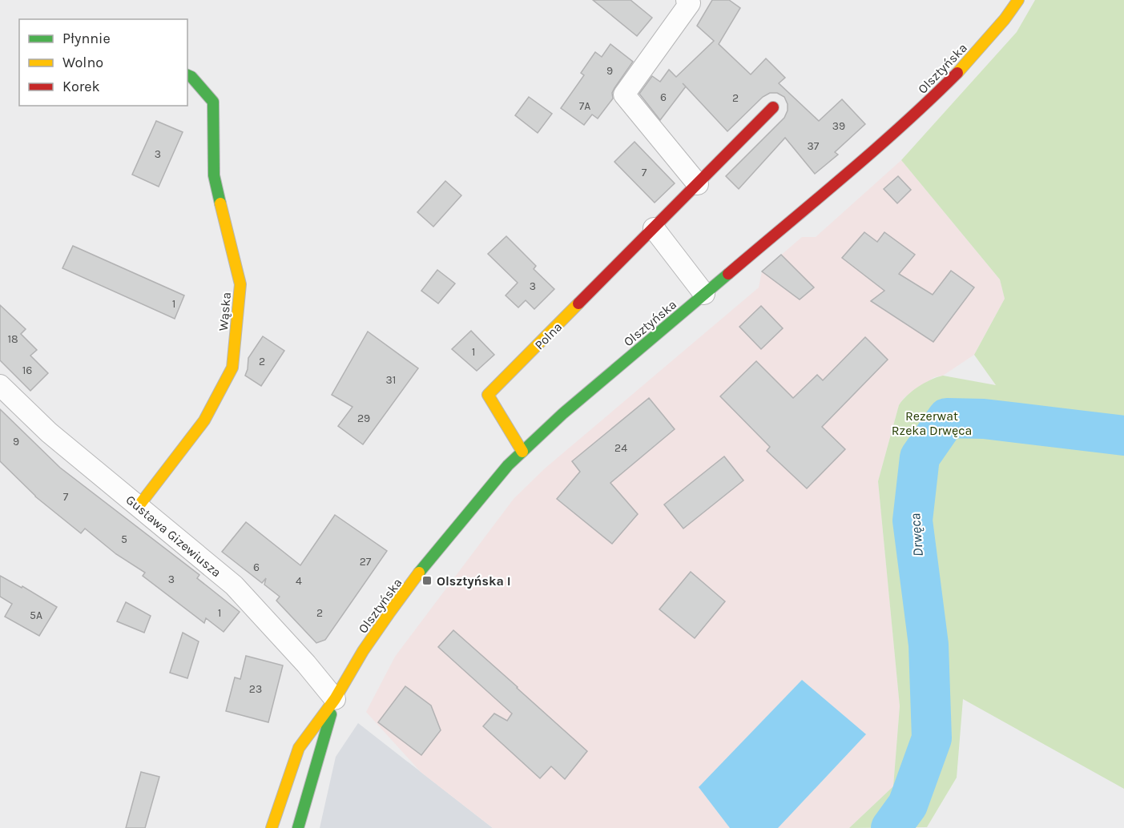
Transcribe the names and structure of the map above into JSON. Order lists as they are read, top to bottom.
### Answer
{
  "streets": {
    "street": [
      "Olsztyńska",
      "Wąska",
      "Polna",
      "Gustawa Gizewiusza"
    ]
  },
  "crossings": [
    ["Olsztyńska", "Polna"],
    ["Olsztyńska", "Gustawa Gizewiusza"],
    ["Wąska", "Gustawa Gizewiusza"]
  ],
  "water": ["Drwęca"],
  "parks": ["Rezerwat Rzeka Drwęca"],
  "places": {
    "transit": ["Olsztyńska I"]
  },
  "house_numbers": [
    "9",
    "6",
    "2",
    "7A",
    "39",
    "37",
    "3",
    "7",
    "3",
    "1",
    "18",
    "1",
    "2",
    "16",
    "31",
    "29",
    "9",
    "24",
    "7",
    "5",
    "27",
    "6",
    "3",
    "4",
    "1",
    "2",
    "5A",
    "23"
  ],
  "legend": ["Płynnie", "Wolno", "Korek"]
}
